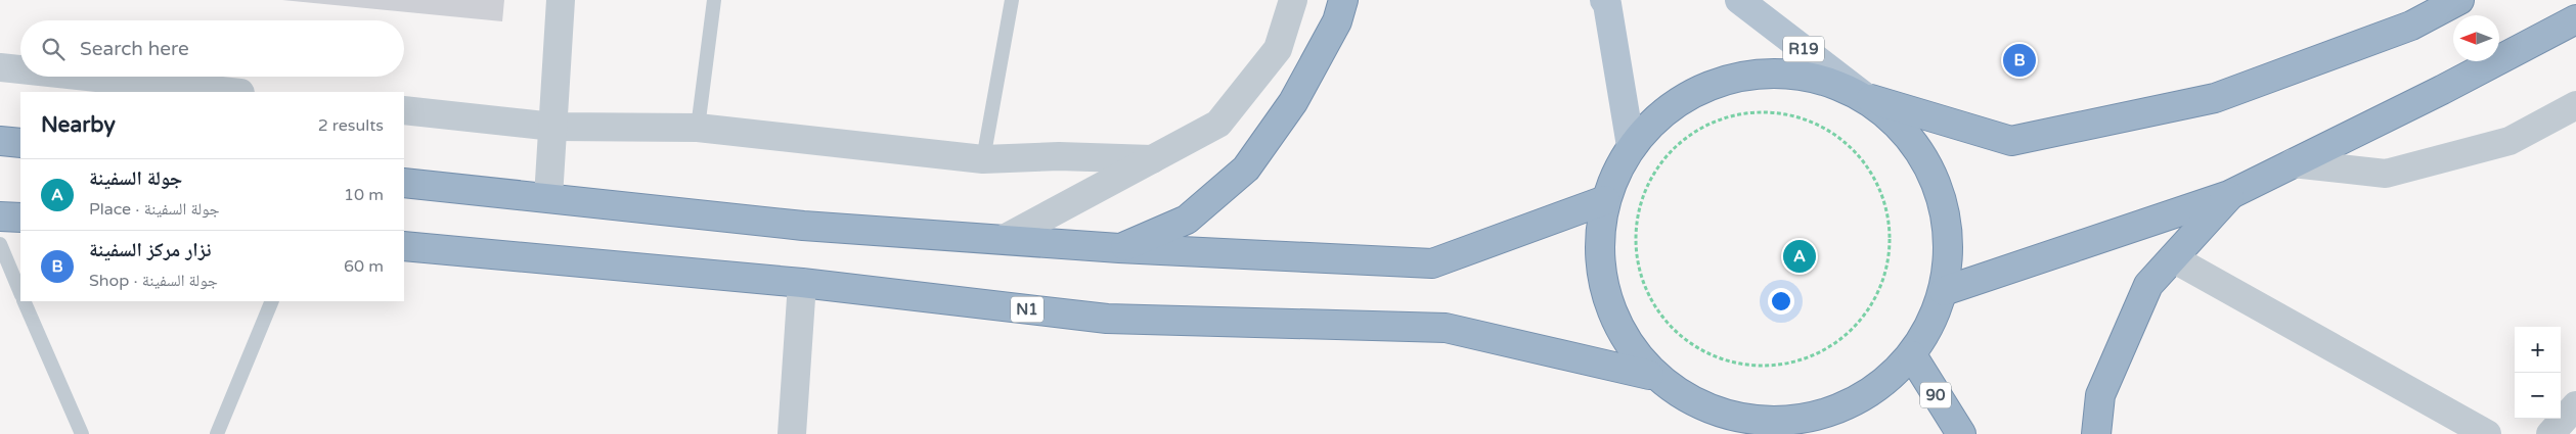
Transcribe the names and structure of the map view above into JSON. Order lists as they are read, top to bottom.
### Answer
{
  "streets": {
    "highway": ["N1", "90"],
    "main road": ["R19"]
  },
  "north": "left",
  "page": {
    "search": "Search here",
    "pins": ["B", "A"],
    "heading": ["Nearby", "2 results"],
    "list": [
      {
        "mark": "A",
        "name": "جولة السفينة",
        "note": "Place · جولة السفينة",
        "value": "10 m"
      },
      {
        "mark": "B",
        "name": "نزار مركز السفينة",
        "note": "Shop · جولة السفينة",
        "value": "60 m"
      }
    ],
    "map_buttons": ["+", "−"]
  }
}
